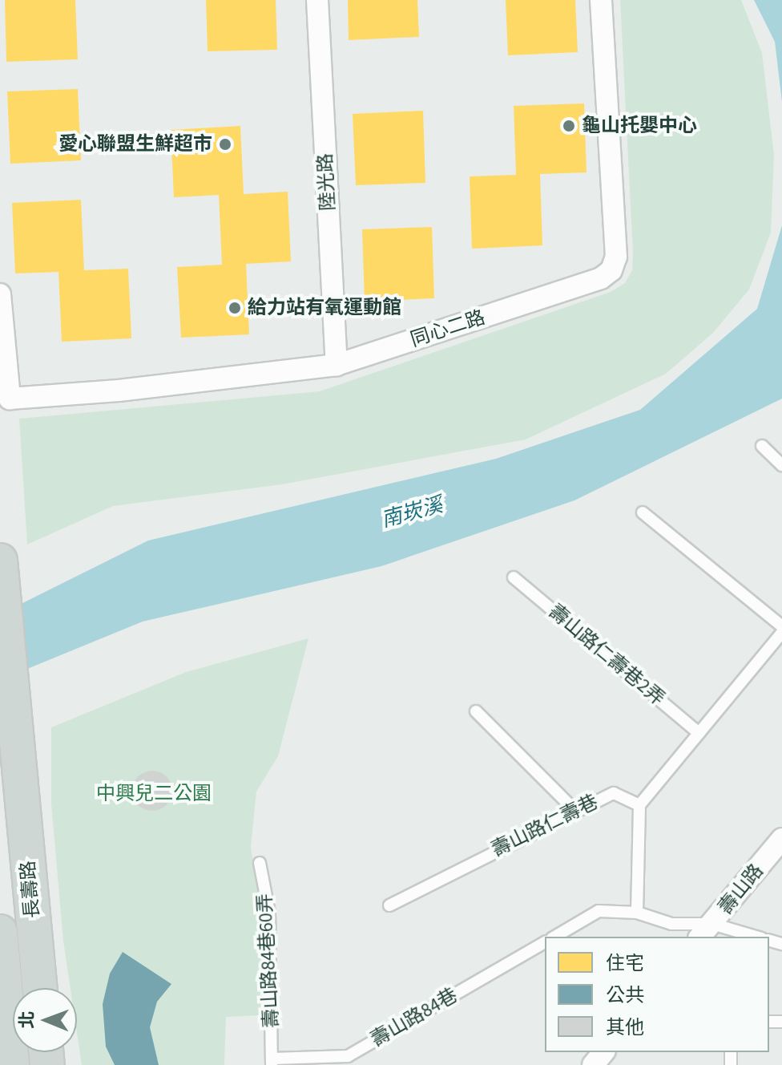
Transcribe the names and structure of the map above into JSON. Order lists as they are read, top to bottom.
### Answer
{
  "streets": {
    "main road": ["長壽路"],
    "street": ["陸光路", "同心二路", "壽山路"],
    "lane": [
      "壽山路仁壽巷2弄",
      "壽山路仁壽巷",
      "壽山路84巷60弄",
      "壽山路84巷"
    ]
  },
  "crossings": [
    ["陸光路", "同心二路"],
    ["壽山路84巷60弄", "壽山路84巷"]
  ],
  "water": ["南崁溪"],
  "parks": ["中興兒二公園"],
  "places": ["龜山托嬰中心", "愛心聯盟生鮮超市", "給力站有氧運動館"],
  "legend": ["住宅", "公共", "其他"],
  "north": "left"
}
